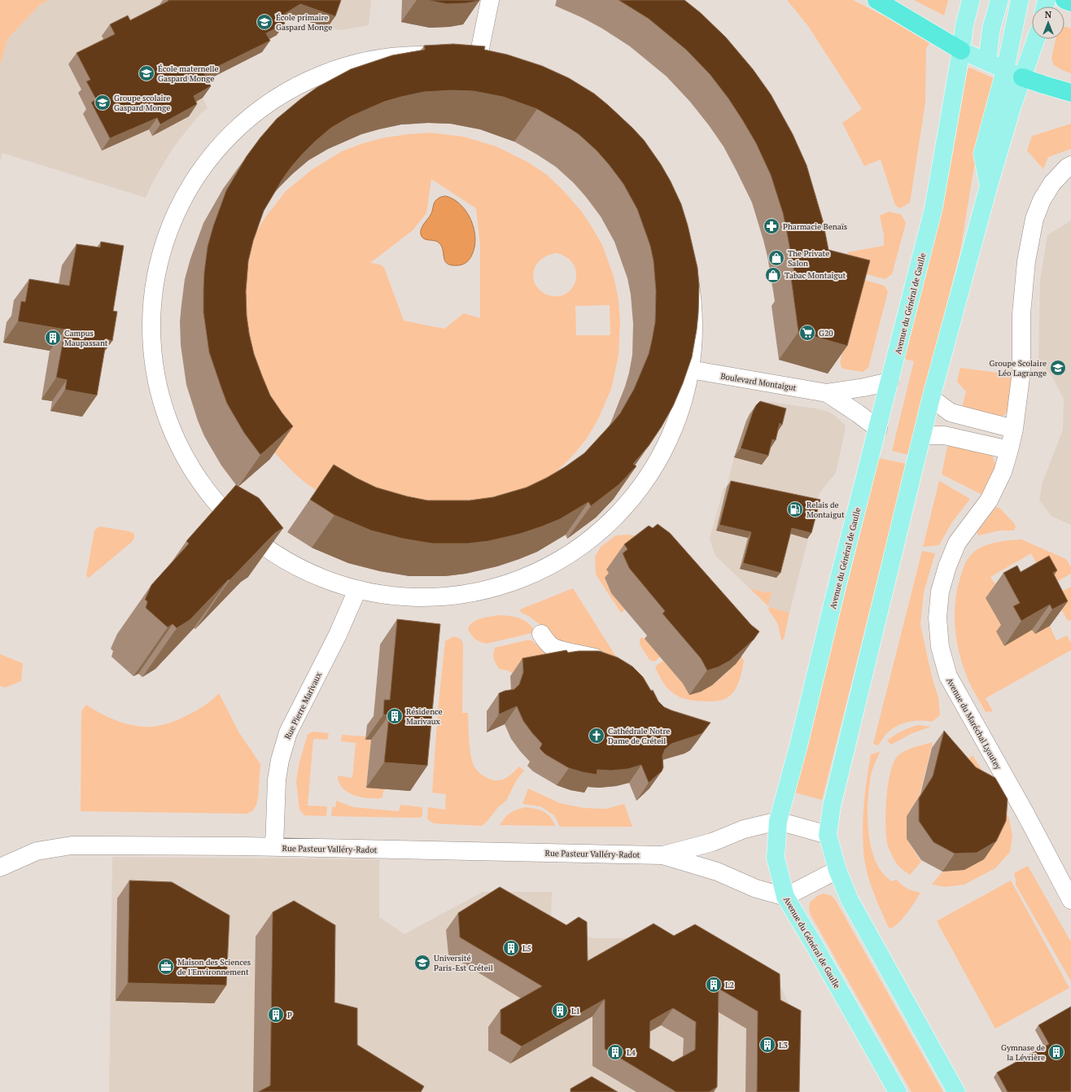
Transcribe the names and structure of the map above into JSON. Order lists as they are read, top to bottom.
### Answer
{
  "streets": {
    "main road": ["Avenue du Général de Gaulle"],
    "street": [
      "Boulevard Montaigut",
      "Rue Pierre Marivaux",
      "Avenue du Maréchal Lyautey",
      "Rue Pasteur Valléry-Radot"
    ]
  },
  "crossings": [
    ["Avenue du Général de Gaulle", "Boulevard Montaigut"],
    ["Avenue du Général de Gaulle", "Rue Pasteur Valléry-Radot"],
    ["Rue Pierre Marivaux", "Rue Pasteur Valléry-Radot"]
  ],
  "places": {
    "school or university": [
      "École primaire Gaspard Monge",
      "École maternelle Gaspard Monge",
      "Groupe scolaire Gaspard Monge",
      "Groupe Scolaire Léo Lagrange",
      "Université Paris-Est Créteil"
    ],
    "pharmacy": ["Pharmacie Benaïs"],
    "shop": ["The Private Salon", "Tabac Montaigut"],
    "supermarket": ["G20"],
    "building": [
      "Campus Maupassant",
      "Résidence Marivaux",
      "L5",
      "L2",
      "L1",
      "P",
      "L3",
      "L4",
      "Gymnase de la Lévrière"
    ],
    "fuel station": ["Relais de Montaigut"],
    "church": ["Cathédrale Notre Dame de Créteil"],
    "office": ["Maison des Sciences de l'Environnement"]
  },
  "north": "top"
}
